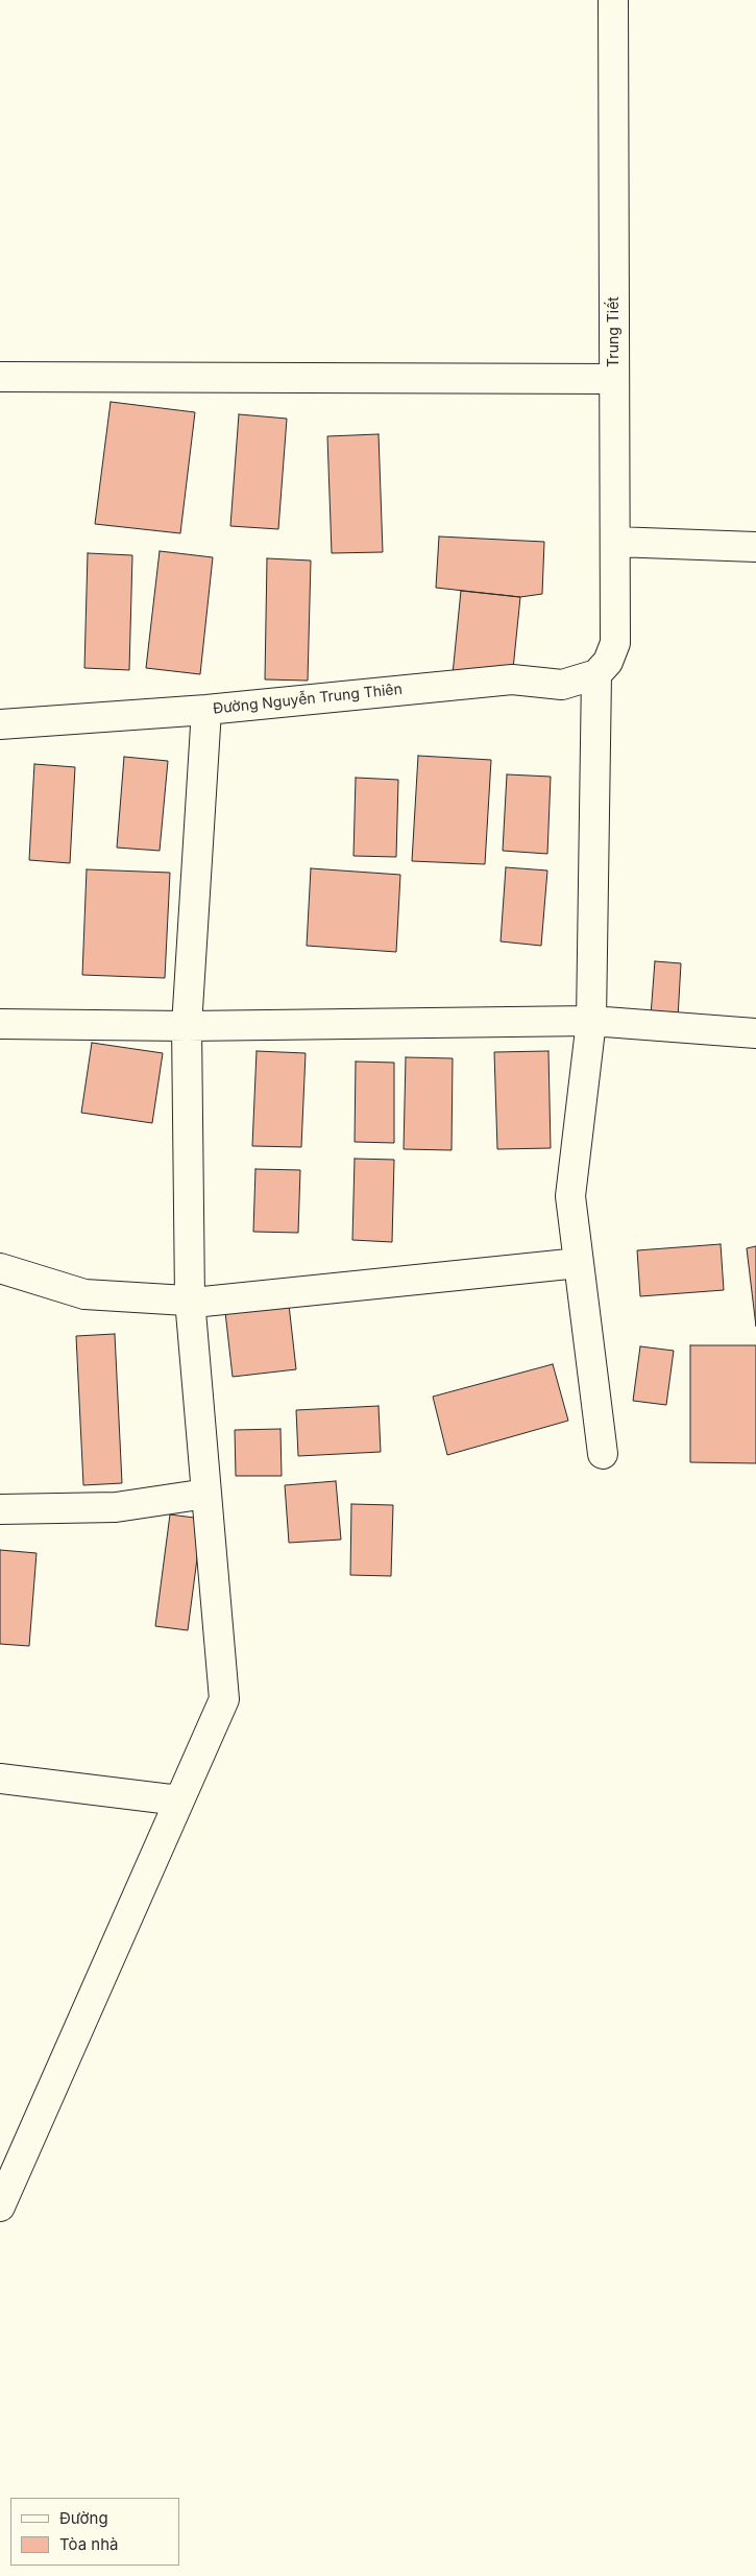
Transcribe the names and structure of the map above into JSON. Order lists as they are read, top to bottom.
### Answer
{
  "streets": {
    "street": ["Trung Tiết", "Đường Nguyễn Trung Thiên"]
  },
  "crossings": [
    ["Trung Tiết", "Đường Nguyễn Trung Thiên"]
  ],
  "legend": ["Đường", "Tòa nhà"]
}
